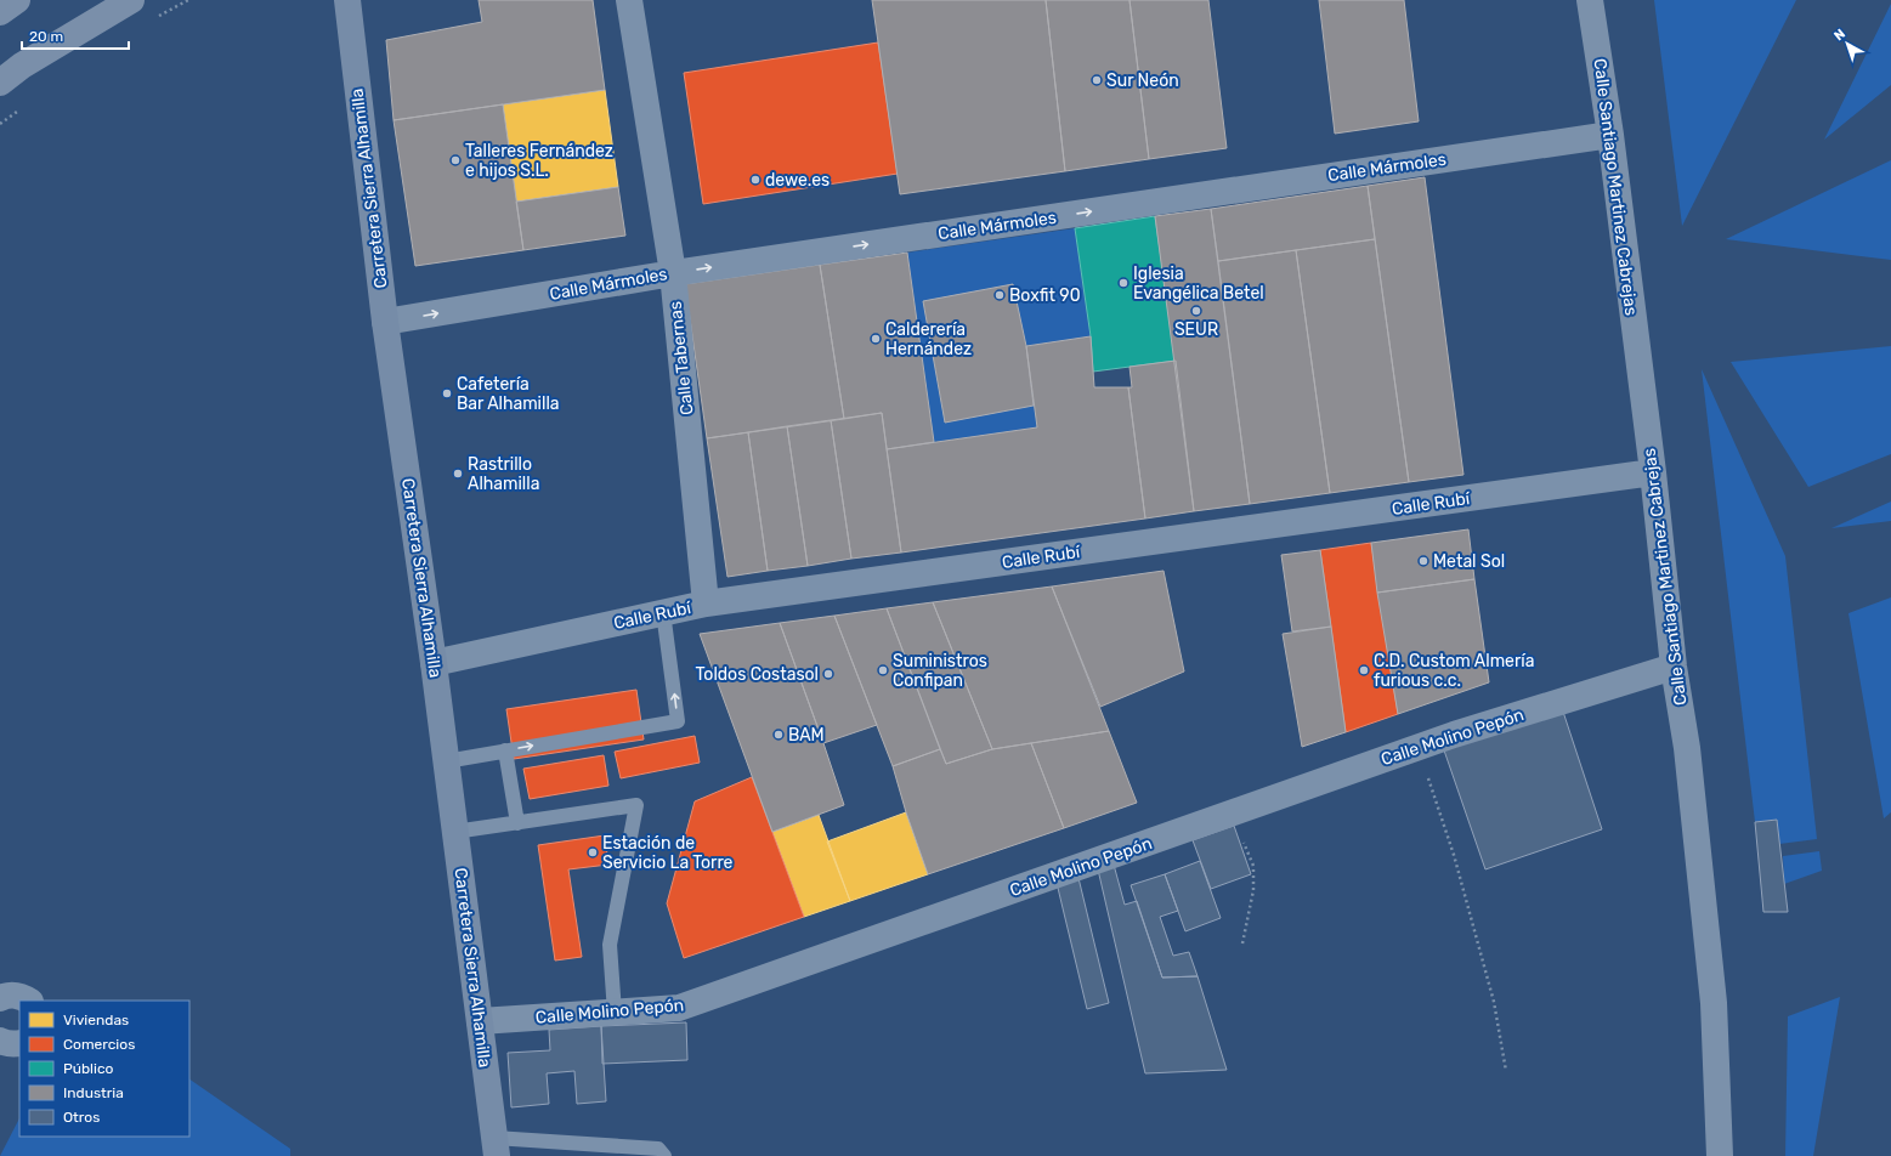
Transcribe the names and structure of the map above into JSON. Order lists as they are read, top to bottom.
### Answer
{
  "streets": {
    "main road": ["Carretera Sierra Alhamilla"],
    "street": [
      "Calle Mármoles",
      "Calle Santiago Martinez Cabrejas",
      "Calle Tabernas",
      "Calle Rubí",
      "Calle Molino Pepón"
    ]
  },
  "crossings": [
    ["Calle Mármoles", "Calle Santiago Martinez Cabrejas"],
    ["Calle Mármoles", "Carretera Sierra Alhamilla"],
    ["Calle Mármoles", "Calle Tabernas"],
    ["Calle Santiago Martinez Cabrejas", "Calle Rubí"],
    ["Calle Santiago Martinez Cabrejas", "Calle Molino Pepón"],
    ["Carretera Sierra Alhamilla", "Calle Rubí"],
    ["Carretera Sierra Alhamilla", "Calle Molino Pepón"],
    ["Calle Tabernas", "Calle Rubí"]
  ],
  "one_way": ["Calle Mármoles"],
  "places": [
    "Sur Neón",
    "Talleres Fernández e hijos S.L.",
    "dewe.es",
    "Iglesia Evangélica Betel",
    "Boxfit 90",
    "SEUR",
    "Calderería Hernández",
    "Cafetería Bar Alhamilla",
    "Rastrillo Alhamilla",
    "Metal Sol",
    "Suministros Confipan",
    "C.D. Custom Almería furious c.c.",
    "Toldos Costasol",
    "BAM",
    "Estación de Servicio La Torre"
  ],
  "legend": [
    "Viviendas",
    "Comercios",
    "Público",
    "Industria",
    "Otros"
  ],
  "scale_bar": "20 m",
  "north": "top left"
}
